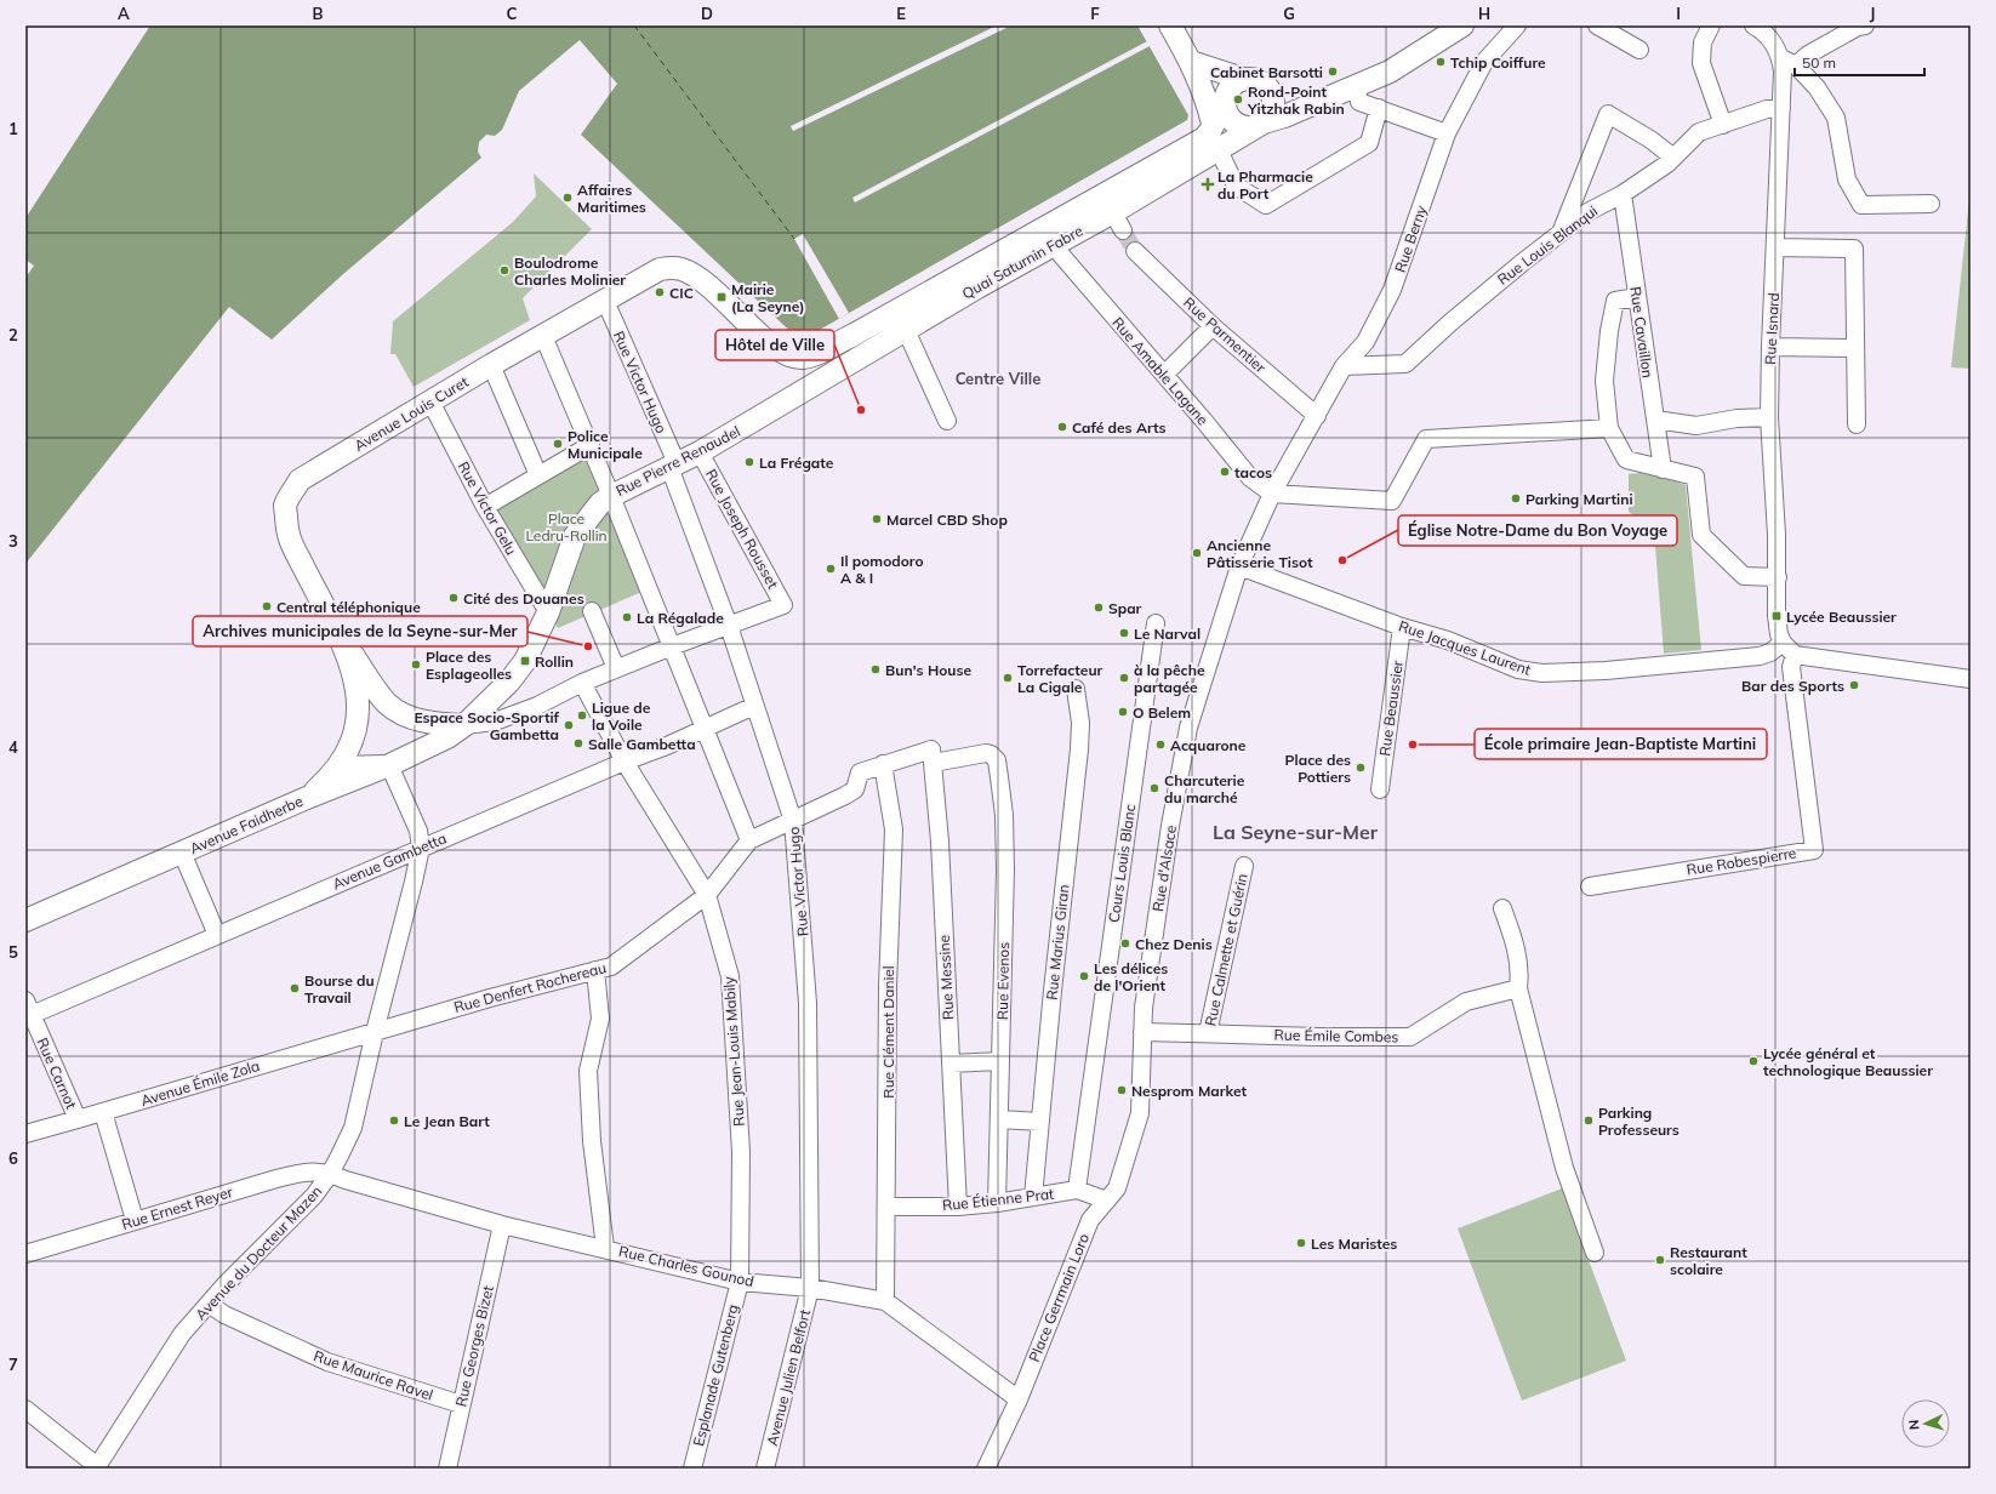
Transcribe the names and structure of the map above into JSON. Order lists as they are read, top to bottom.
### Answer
{
  "streets": {
    "main road": [
      "Quai Saturnin Fabre",
      "Avenue Louis Curet",
      "Rue Pierre Renaudel",
      "Avenue Faidherbe"
    ],
    "street": [
      "Rue Berny",
      "Rue Louis Blanqui",
      "Rue Isnard",
      "Rue Cavaillon",
      "Rue Parmentier",
      "Rue Amable Lagane",
      "Rue Victor Hugo",
      "Rue Victor Gelu",
      "Rue Joseph Rousset",
      "Rue Jacques Laurent",
      "Rue Beaussier",
      "Avenue Gambetta",
      "Rue Robespierre",
      "Cours Louis Blanc",
      "Rue d'Alsace",
      "Rue Marius Giran",
      "Rue Calmette et Guérin",
      "Rue Messine",
      "Rue Evenos",
      "Rue Denfert Rochereau",
      "Rue Clément Daniel",
      "Rue Émile Combes",
      "Rue Jean-Louis Mabily",
      "Rue Carnot",
      "Avenue Émile Zola",
      "Rue Étienne Prat",
      "Rue Ernest Reyer",
      "Avenue du Docteur Mazen",
      "Rue Charles Gounod",
      "Place Gerrmain Loro",
      "Rue Georges Bizet",
      "Rue Maurice Ravel",
      "Esplanade Gutenberg",
      "Avenue Julien Belfort"
    ]
  },
  "crossings": [
    ["Rue Berny", "Rue Louis Blanqui"],
    ["Rue Berny", "Rue Parmentier"],
    ["Rue Berny", "Rue d'Alsace"],
    ["Rue Louis Blanqui", "Rue Isnard"],
    ["Rue Louis Blanqui", "Rue Cavaillon"],
    ["Quai Saturnin Fabre", "Rue Amable Lagane"],
    ["Quai Saturnin Fabre", "Avenue Louis Curet"],
    ["Quai Saturnin Fabre", "Rue Pierre Renaudel"],
    ["Rue Isnard", "Rue Jacques Laurent"],
    ["Rue Isnard", "Rue Robespierre"],
    ["Rue Parmentier", "Rue d'Alsace"],
    ["Rue Amable Lagane", "Rue d'Alsace"],
    ["Rue Victor Hugo", "Avenue Louis Curet"],
    ["Rue Victor Hugo", "Rue Pierre Renaudel"],
    ["Rue Victor Hugo", "Rue Joseph Rousset"],
    ["Rue Victor Hugo", "Avenue Gambetta"],
    ["Rue Victor Hugo", "Rue Denfert Rochereau"],
    ["Rue Victor Hugo", "Rue Charles Gounod"],
    ["Rue Victor Hugo", "Avenue Julien Belfort"],
    ["Avenue Louis Curet", "Rue Pierre Renaudel"],
    ["Avenue Louis Curet", "Rue Victor Gelu"],
    ["Avenue Louis Curet", "Avenue Faidherbe"],
    ["Rue Pierre Renaudel", "Rue Victor Gelu"],
    ["Rue Pierre Renaudel", "Rue Joseph Rousset"],
    ["Rue Pierre Renaudel", "Avenue Faidherbe"],
    ["Rue Jacques Laurent", "Rue Beaussier"],
    ["Rue Jacques Laurent", "Rue Robespierre"],
    ["Rue Jacques Laurent", "Rue d'Alsace"],
    ["Avenue Gambetta", "Rue Jean-Louis Mabily"],
    ["Avenue Gambetta", "Rue Carnot"],
    ["Avenue Gambetta", "Avenue du Docteur Mazen"],
    ["Cours Louis Blanc", "Rue Étienne Prat"],
    ["Rue d'Alsace", "Rue Émile Combes"],
    ["Rue d'Alsace", "Rue Étienne Prat"],
    ["Rue d'Alsace", "Place Gerrmain Loro"],
    ["Rue Marius Giran", "Rue Étienne Prat"],
    ["Rue Calmette et Guérin", "Rue Émile Combes"],
    ["Rue Messine", "Rue Denfert Rochereau"],
    ["Rue Messine", "Rue Étienne Prat"],
    ["Rue Evenos", "Rue Denfert Rochereau"],
    ["Rue Evenos", "Rue Étienne Prat"],
    ["Rue Denfert Rochereau", "Rue Clément Daniel"],
    ["Rue Denfert Rochereau", "Rue Jean-Louis Mabily"],
    ["Rue Denfert Rochereau", "Avenue Émile Zola"],
    ["Rue Denfert Rochereau", "Avenue du Docteur Mazen"],
    ["Rue Clément Daniel", "Rue Étienne Prat"],
    ["Rue Clément Daniel", "Rue Charles Gounod"],
    ["Rue Jean-Louis Mabily", "Rue Charles Gounod"],
    ["Rue Jean-Louis Mabily", "Esplanade Gutenberg"],
    ["Rue Carnot", "Avenue Émile Zola"],
    ["Avenue Émile Zola", "Avenue du Docteur Mazen"],
    ["Rue Étienne Prat", "Place Gerrmain Loro"],
    ["Rue Ernest Reyer", "Avenue du Docteur Mazen"],
    ["Rue Ernest Reyer", "Rue Charles Gounod"],
    ["Avenue du Docteur Mazen", "Rue Charles Gounod"],
    ["Avenue du Docteur Mazen", "Rue Maurice Ravel"],
    ["Rue Charles Gounod", "Place Gerrmain Loro"],
    ["Rue Charles Gounod", "Rue Georges Bizet"],
    ["Rue Charles Gounod", "Esplanade Gutenberg"],
    ["Rue Charles Gounod", "Avenue Julien Belfort"],
    ["Rue Georges Bizet", "Rue Maurice Ravel"]
  ],
  "districts": ["Centre Ville", "La Seyne-sur-Mer"],
  "parks": ["Place Ledru-Rollin"],
  "places": {
    "other": [
      "Tchip Coiffure",
      "Cabinet Barsotti",
      "Rond-Point Yitzhak Rabin",
      "Affaires Maritimes",
      "Boulodrome Charles Molinier",
      "CIC",
      "Hôtel de Ville",
      "Café des Arts",
      "Police Municipale",
      "La Frégate",
      "tacos",
      "Parking Martini",
      "Marcel CBD Shop",
      "Ancienne Pâtisserie Tisot",
      "Église Notre-Dame du Bon Voyage",
      "Il pomodoro A & I",
      "Cité des Douanes",
      "Central téléphonique",
      "Spar",
      "La Régalade",
      "Le Narval",
      "Archives municipales de la Seyne-sur-Mer",
      "Place des Esplageolles",
      "Bun's House",
      "Torrefacteur La Cigale",
      "à la pêche partagée",
      "Bar des Sports",
      "O Belem",
      "Ligue de la Voile",
      "Espace Socio-Sportif Gambetta",
      "Salle Gambetta",
      "Acquarone",
      "École primaire Jean-Baptiste Martini",
      "Place des Pottiers",
      "Charcuterie du marché",
      "Chez Denis",
      "Les délices de l'Orient",
      "Bourse du Travail",
      "Lycée général et technologique Beaussier",
      "Nesprom Market",
      "Le Jean Bart",
      "Parking Professeurs",
      "Les Maristes",
      "Restaurant scolaire"
    ],
    "health": ["La Pharmacie du Port"],
    "transit": ["Mairie (La Seyne)", "Lycée Beaussier", "Rollin"]
  },
  "scale_bar": "50 m",
  "north": "left",
  "grid": {
    "columns": [
      "A",
      "B",
      "C",
      "D",
      "E",
      "F",
      "G",
      "H",
      "I",
      "J"
    ],
    "rows": [
      "1",
      "2",
      "3",
      "4",
      "5",
      "6",
      "7"
    ]
  }
}
